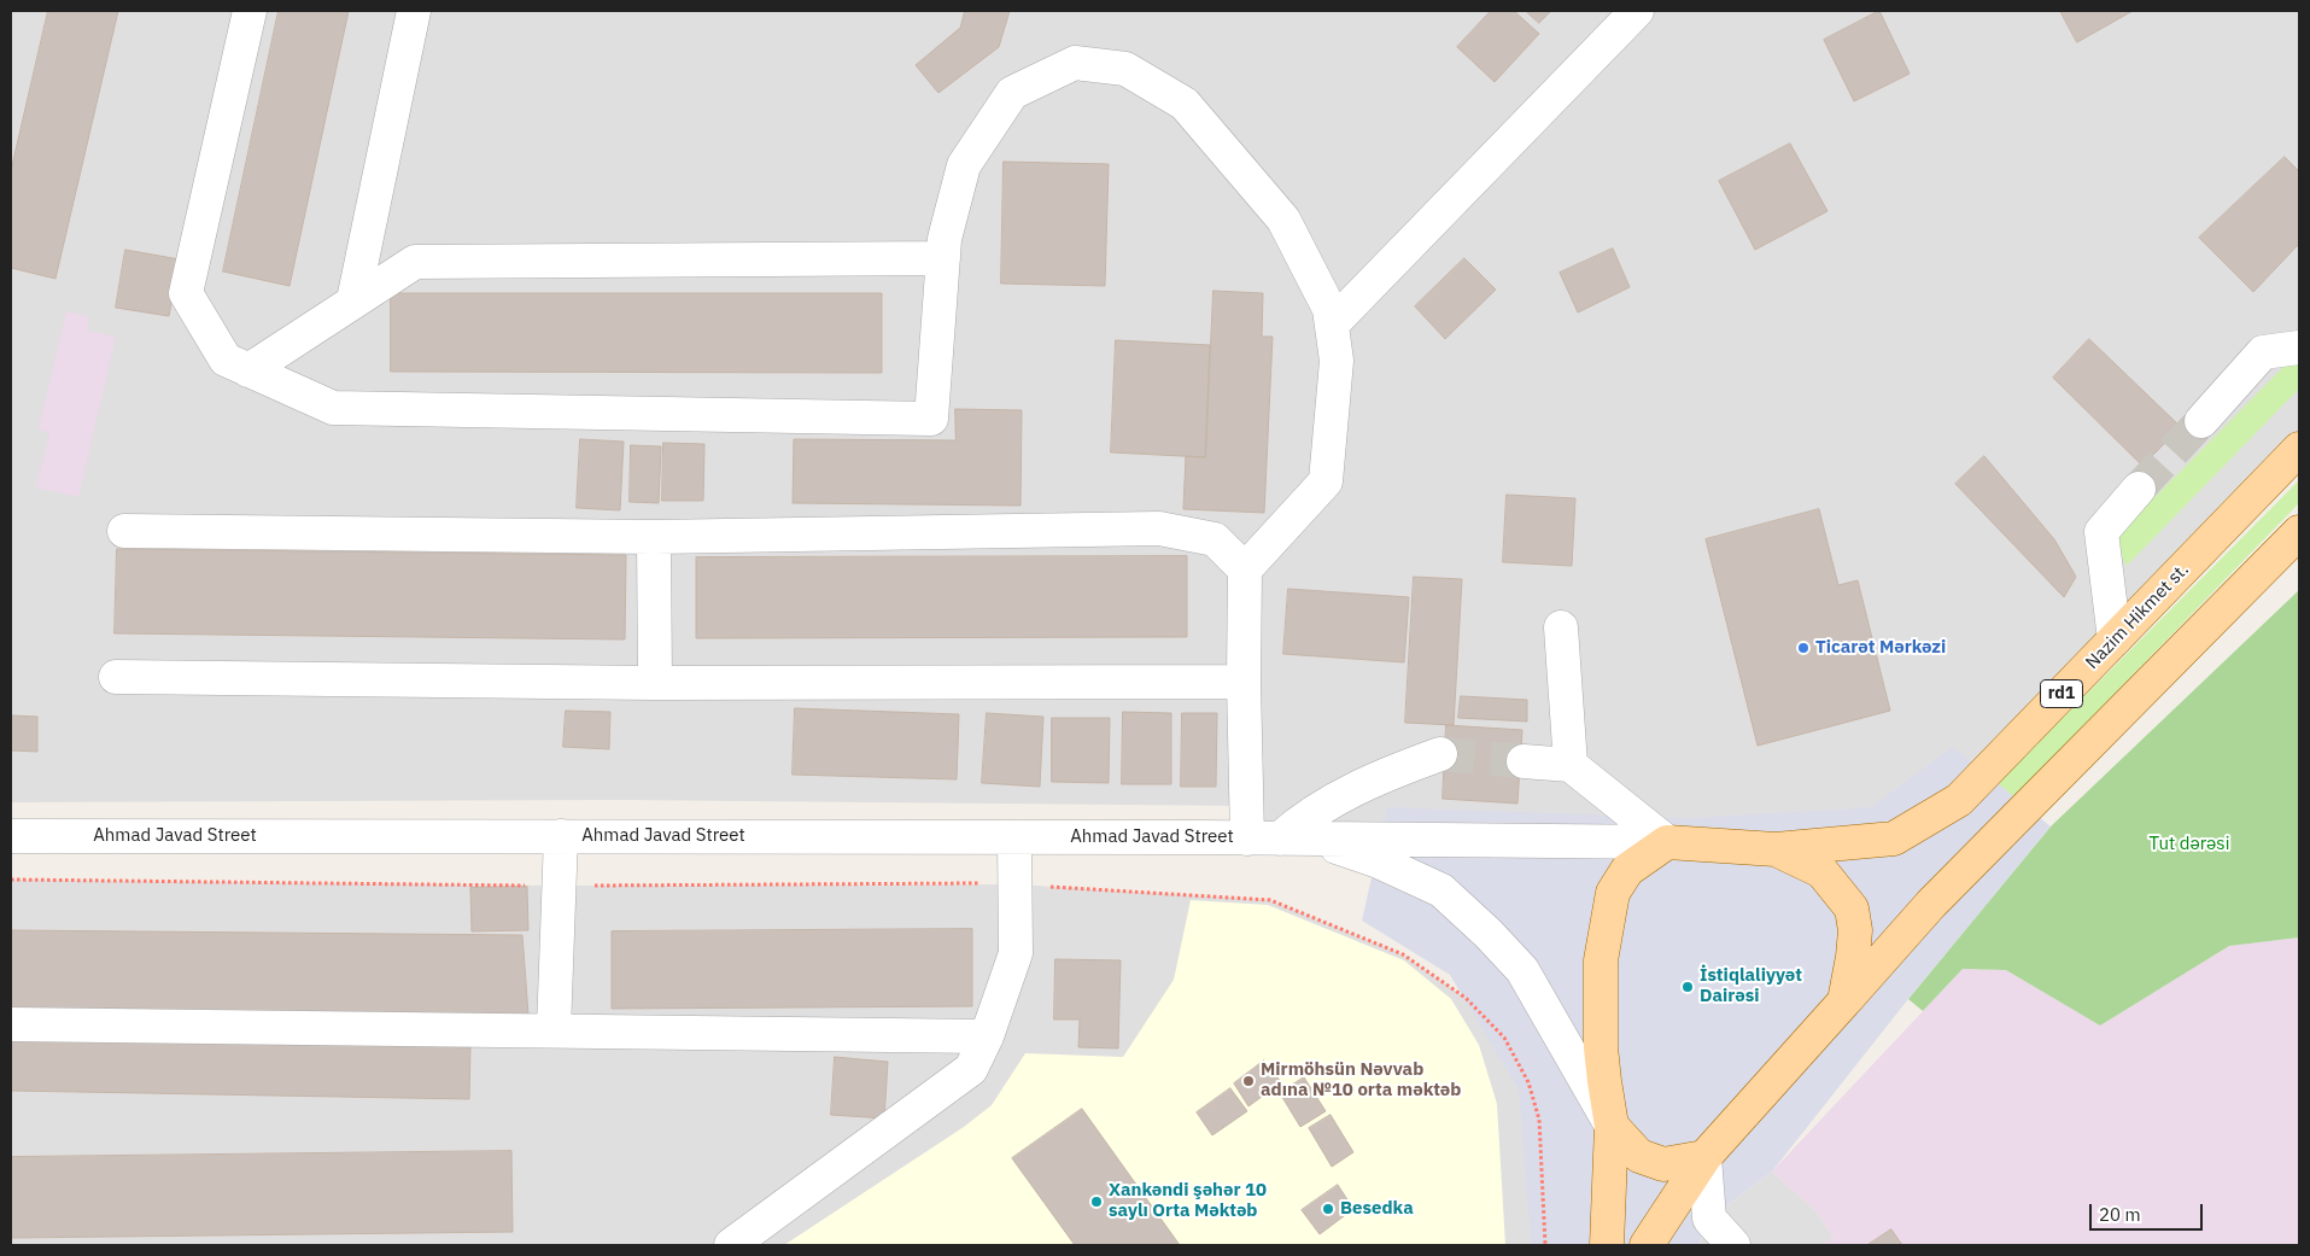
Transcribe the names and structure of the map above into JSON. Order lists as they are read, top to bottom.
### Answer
{
  "streets": {
    "main road": ["Nazim Hikmet st.", "rd1"],
    "street": ["Ahmad Javad Street"]
  },
  "parks": ["Tut dərəsi"],
  "places": [
    "Ticarət Mərkəzi",
    "İstiqlaliyyət Dairəsi",
    "Mirmöhsün Nəvvab adına №10 orta məktəb",
    "Xankəndi şəhər 10 saylı Orta Məktəb",
    "Besedka"
  ],
  "scale_bar": "20 m"
}
